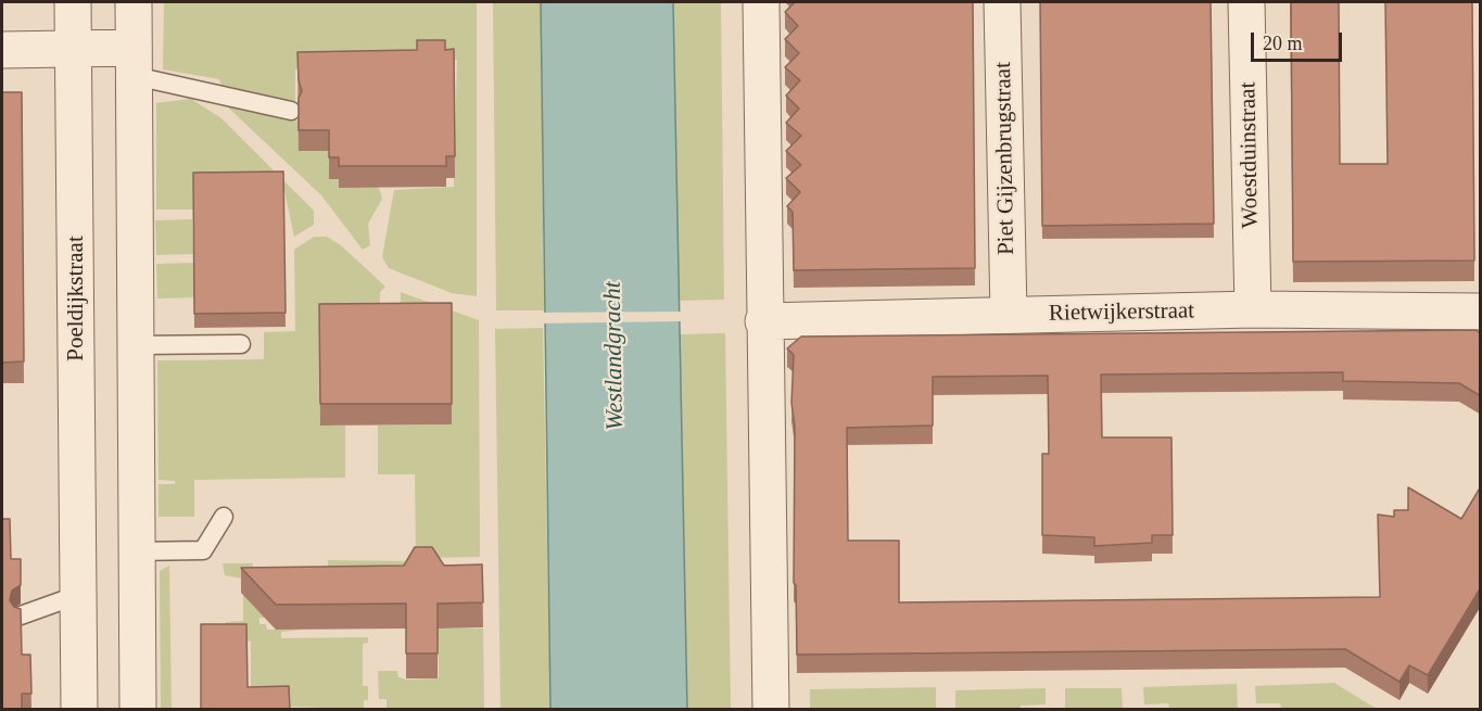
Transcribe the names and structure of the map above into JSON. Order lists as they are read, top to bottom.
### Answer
{
  "streets": {
    "street": [
      "Woestduinstraat",
      "Piet Gijzenbrugstraat",
      "Poeldijkstraat",
      "Rietwijkerstraat"
    ]
  },
  "crossings": [
    ["Woestduinstraat", "Rietwijkerstraat"],
    ["Piet Gijzenbrugstraat", "Rietwijkerstraat"]
  ],
  "water": ["Westlandgracht"],
  "scale_bar": "20 m"
}
